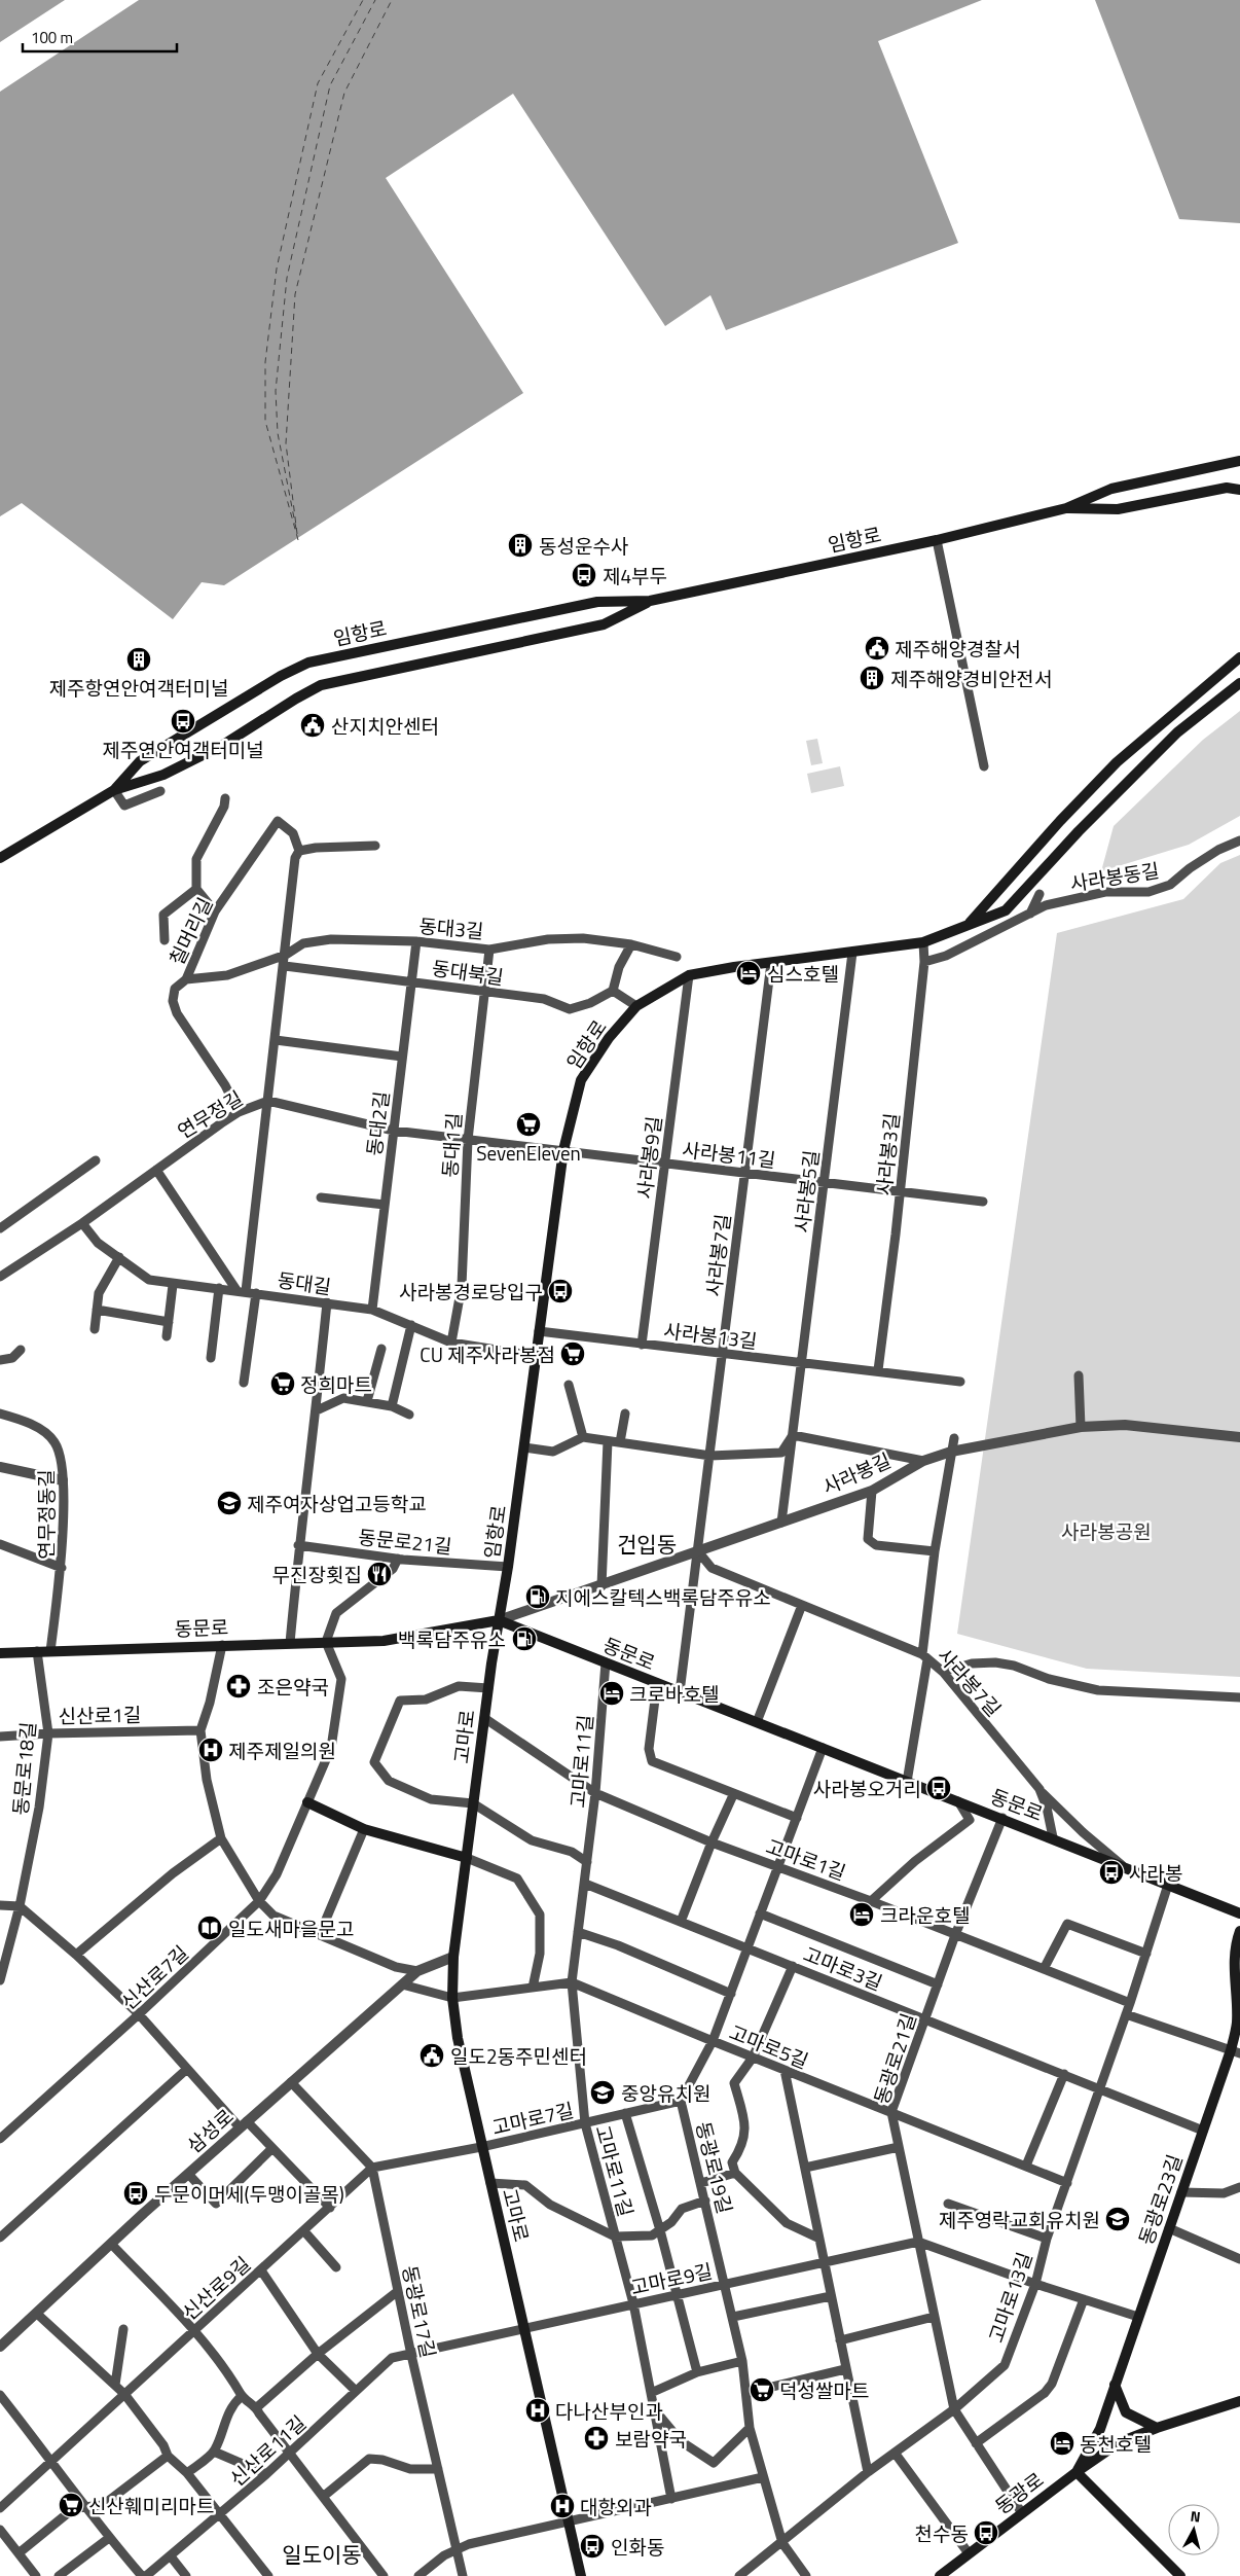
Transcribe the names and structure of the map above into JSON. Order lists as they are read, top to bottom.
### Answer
{
  "streets": {
    "main road": [
      "임항로",
      "동문로",
      "고마로",
      "동광로23길",
      "동광로"
    ],
    "street": [
      "사라봉동길",
      "동대3길",
      "칠머리길",
      "동대북길",
      "연무정길",
      "동대2길",
      "동대1길",
      "사라봉11길",
      "사라봉3길",
      "사라봉9길",
      "사라봉5길",
      "사라봉7길",
      "동대길",
      "사라봉13길",
      "사라봉길",
      "연무정동길",
      "동문로21길",
      "신산로1길",
      "고마로11길",
      "동문로18길",
      "고마로1길",
      "고마로3길",
      "신산로7길",
      "고마로5길",
      "동광로21길",
      "고마로7길",
      "삼성로",
      "동광로19길",
      "고마로9길",
      "신산로9길",
      "고마로13길",
      "동광로17길",
      "신산로11길"
    ]
  },
  "crossings": [
    ["임항로", "연무정길"],
    ["임항로", "사라봉11길"],
    ["임항로", "사라봉3길"],
    ["임항로", "사라봉9길"],
    ["임항로", "사라봉5길"],
    ["임항로", "사라봉7길"],
    ["임항로", "동대길"],
    ["임항로", "사라봉13길"],
    ["임항로", "사라봉길"],
    ["임항로", "동문로21길"],
    ["임항로", "동문로"],
    ["임항로", "고마로"],
    ["사라봉동길", "사라봉3길"],
    ["동대3길", "칠머리길"],
    ["동대3길", "동대2길"],
    ["동대3길", "동대1길"],
    ["칠머리길", "연무정길"],
    ["동대북길", "동대2길"],
    ["동대북길", "동대1길"],
    ["연무정길", "동대2길"],
    ["연무정길", "동대1길"],
    ["연무정길", "사라봉11길"],
    ["연무정길", "동대길"],
    ["동대2길", "동대길"],
    ["동대1길", "동대길"],
    ["사라봉11길", "사라봉3길"],
    ["사라봉11길", "사라봉9길"],
    ["사라봉11길", "사라봉5길"],
    ["사라봉11길", "사라봉7길"],
    ["사라봉3길", "사라봉13길"],
    ["사라봉9길", "사라봉13길"],
    ["사라봉5길", "사라봉13길"],
    ["사라봉5길", "사라봉길"],
    ["사라봉7길", "사라봉13길"],
    ["사라봉7길", "사라봉길"],
    ["사라봉7길", "동문로"],
    ["사라봉길", "동문로"],
    ["사라봉길", "고마로"],
    ["연무정동길", "동문로"],
    ["동문로", "고마로"],
    ["동문로", "고마로11길"],
    ["동문로", "동문로18길"],
    ["동문로", "신산로7길"],
    ["동문로", "동광로21길"],
    ["동문로", "동광로19길"],
    ["동문로", "고마로13길"],
    ["신산로1길", "동문로18길"],
    ["고마로", "고마로1길"],
    ["고마로", "고마로7길"],
    ["고마로", "삼성로"],
    ["고마로", "고마로9길"],
    ["고마로11길", "고마로1길"],
    ["고마로11길", "고마로3길"],
    ["고마로11길", "고마로5길"],
    ["고마로11길", "고마로7길"],
    ["고마로11길", "고마로9길"],
    ["고마로1길", "동광로21길"],
    ["고마로1길", "동광로19길"],
    ["고마로1길", "고마로13길"],
    ["고마로3길", "동광로21길"],
    ["고마로3길", "동광로19길"],
    ["고마로3길", "동광로23길"],
    ["고마로3길", "고마로13길"],
    ["고마로5길", "동광로21길"],
    ["고마로5길", "동광로19길"],
    ["고마로5길", "고마로13길"],
    ["동광로21길", "고마로9길"],
    ["동광로21길", "고마로13길"],
    ["동광로21길", "동광로"],
    ["고마로7길", "동광로19길"],
    ["동광로19길", "고마로9길"],
    ["동광로19길", "고마로13길"],
    ["동광로23길", "동광로"],
    ["고마로9길", "동광로17길"],
    ["고마로9길", "신산로11길"],
    ["신산로9길", "동광로17길"],
    ["동광로17길", "신산로11길"]
  ],
  "districts": ["건입동", "일도이동"],
  "parks": ["사라봉공원"],
  "places": {
    "building": ["동성운수사", "제주항연안여객터미널", "제주해양경비안전서"],
    "bus stop": [
      "제4부두",
      "제주연안여객터미널",
      "사라봉경로당입구",
      "사라봉오거리",
      "사라봉",
      "두문이머세(두맹이골목)",
      "천수동",
      "인화동"
    ],
    "public building": ["제주해양경찰서", "산지치안센터", "일도2동주민센터"],
    "hotel": [
      "심스호텔",
      "크로바호텔",
      "크라운호텔",
      "동천호텔"
    ],
    "supermarket": [
      "SevenEleven",
      "CU 제주사라봉점",
      "정희마트",
      "덕성쌀마트",
      "신산훼미리마트"
    ],
    "school or university": ["제주여자상업고등학교", "중앙유치원", "제주영락교회유치원"],
    "restaurant": ["무진장횟집"],
    "fuel station": ["지에스칼텍스백록담주유소", "백록담주유소"],
    "pharmacy": ["조은약국", "보람약국"],
    "hospital": ["제주제일의원", "다나산부인과", "대항외과"],
    "library": ["일도새마을문고"]
  },
  "scale_bar": "100 m",
  "north": "top"
}
